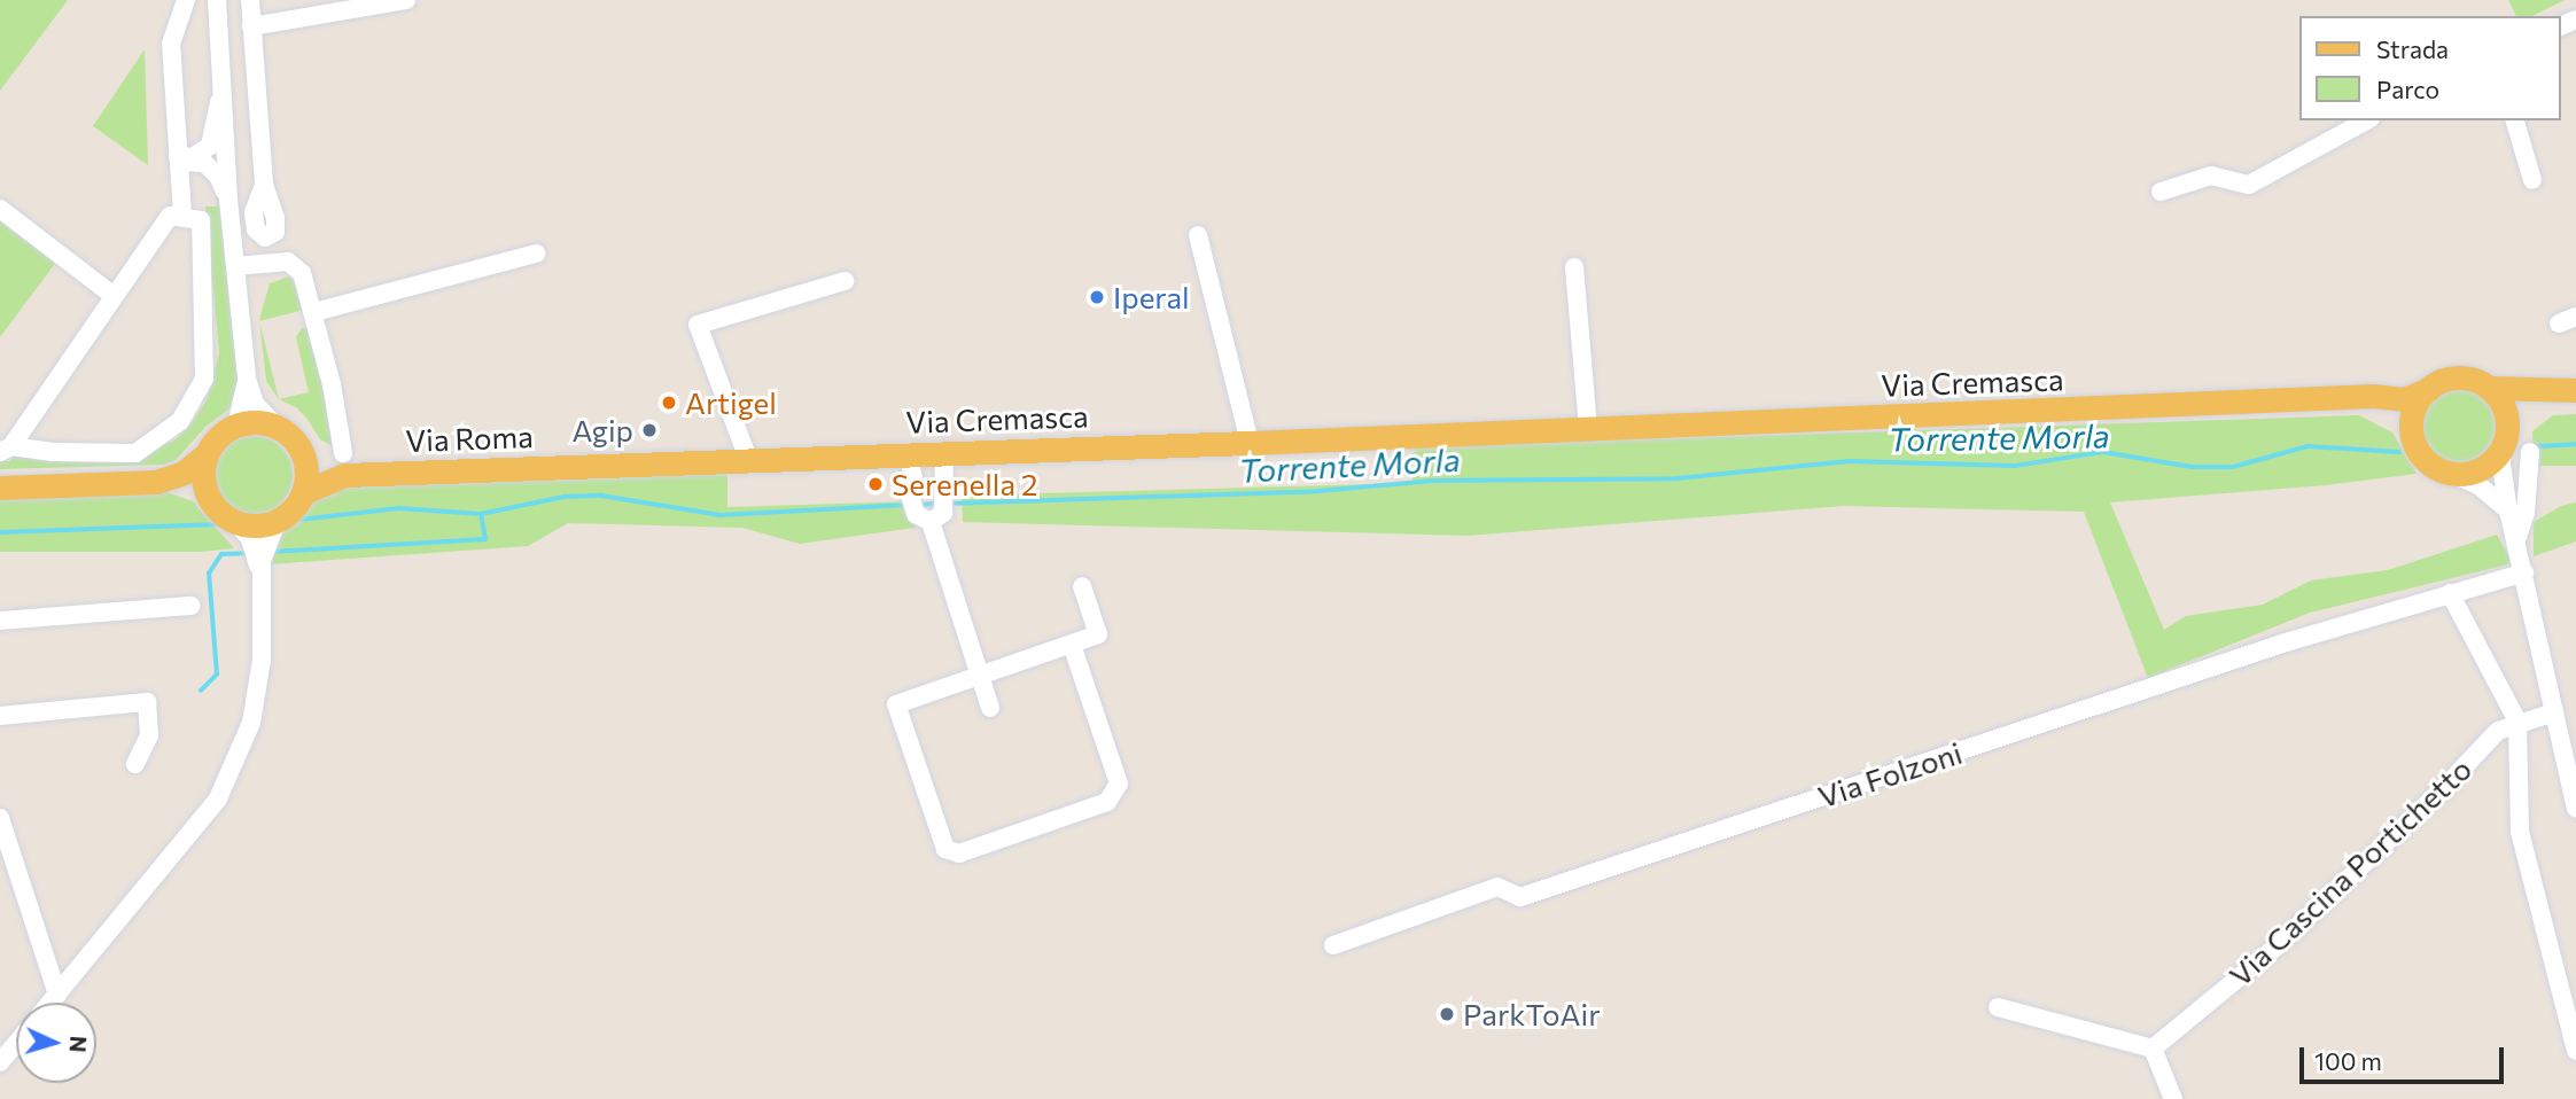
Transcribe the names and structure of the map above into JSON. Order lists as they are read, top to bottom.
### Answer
{
  "streets": {
    "main road": ["Via Cremasca", "Via Roma"],
    "street": ["Via Folzoni", "Via Cascina Portichetto"]
  },
  "crossings": [
    ["Via Cremasca", "Via Roma"]
  ],
  "water": ["Torrente Morla"],
  "places": [
    "Iperal",
    "Artigel",
    "Agip",
    "Serenella 2",
    "ParkToAir"
  ],
  "legend": ["Strada", "Parco"],
  "scale_bar": "100 m",
  "north": "right"
}
